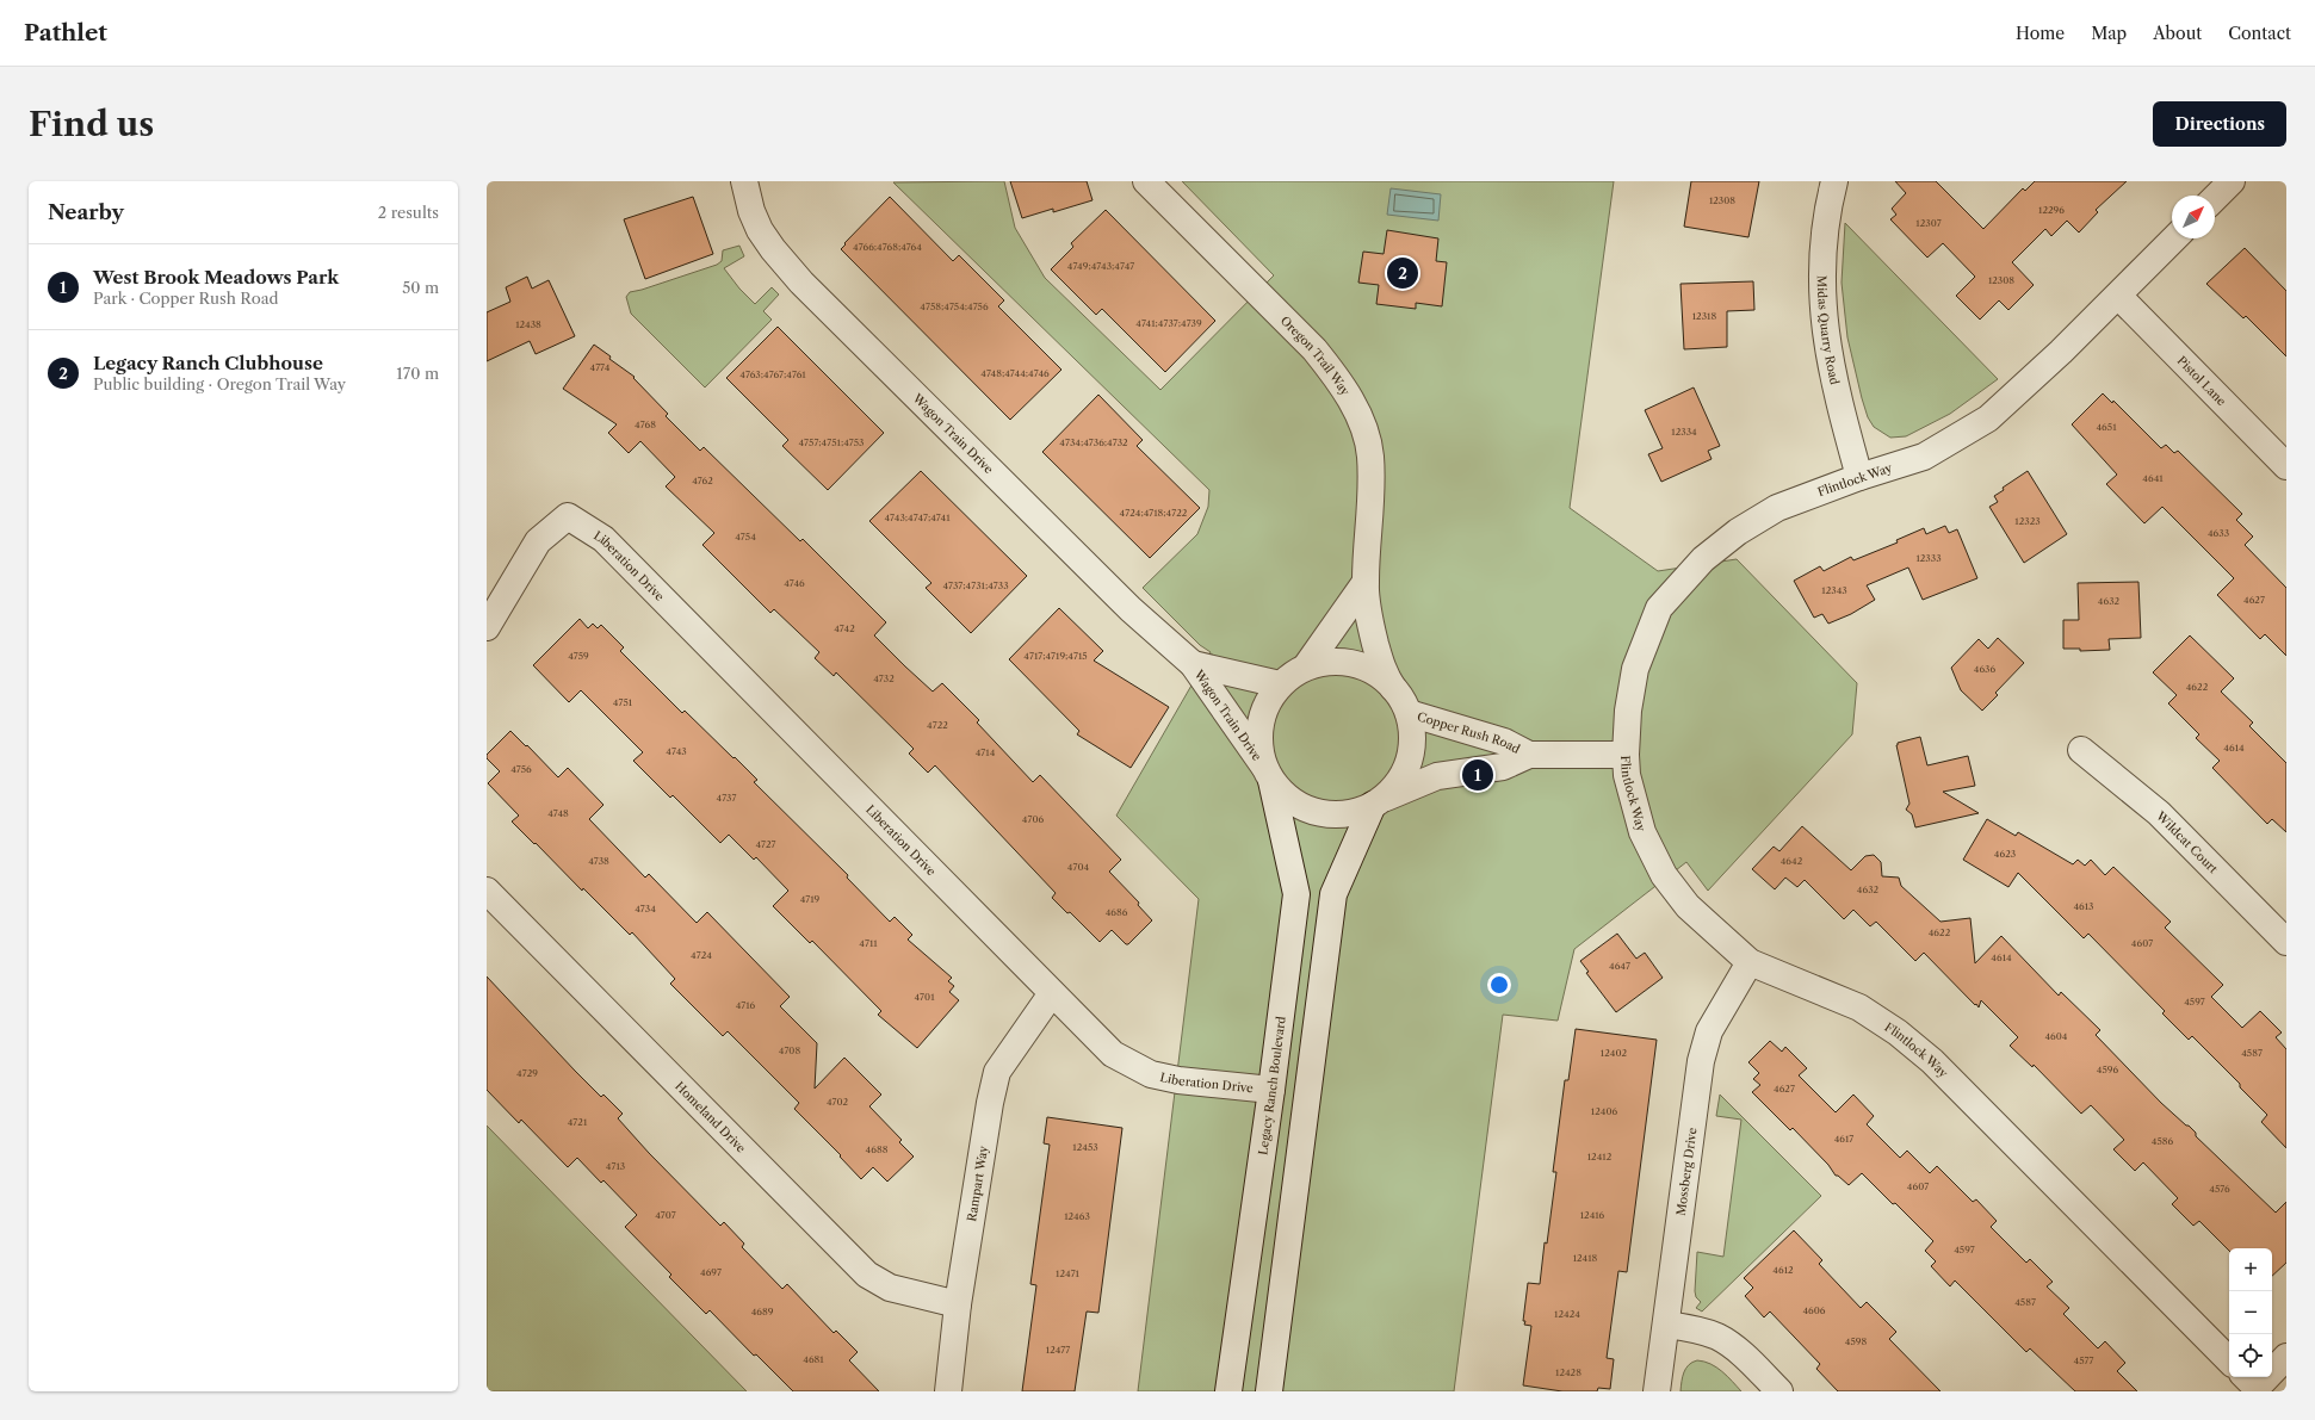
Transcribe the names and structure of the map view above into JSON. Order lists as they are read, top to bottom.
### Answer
{
  "streets": {
    "street": [
      "Midas Quarry Road",
      "Oregon Trail Way",
      "Pistol Lane",
      "Wagon Train Drive",
      "Flintlock Way",
      "Liberation Drive",
      "Copper Rush Road",
      "Wildcat Court",
      "Legacy Ranch Boulevard",
      "Homeland Drive",
      "Mossberg Drive",
      "Rampart Way"
    ]
  },
  "crossings": [
    ["Midas Quarry Road", "Flintlock Way"],
    ["Oregon Trail Way", "Wagon Train Drive"],
    ["Oregon Trail Way", "Copper Rush Road"],
    ["Oregon Trail Way", "Legacy Ranch Boulevard"],
    ["Pistol Lane", "Flintlock Way"],
    ["Wagon Train Drive", "Copper Rush Road"],
    ["Wagon Train Drive", "Legacy Ranch Boulevard"],
    ["Flintlock Way", "Copper Rush Road"],
    ["Flintlock Way", "Mossberg Drive"],
    ["Liberation Drive", "Legacy Ranch Boulevard"],
    ["Liberation Drive", "Rampart Way"],
    ["Copper Rush Road", "Legacy Ranch Boulevard"],
    ["Homeland Drive", "Rampart Way"]
  ],
  "house_numbers": [
    "12308",
    "12296",
    "12307",
    "4766;4768;4764",
    "4749;4743;4747",
    "12308",
    "4758;4754;4756",
    "12318",
    "4741;4737;4739",
    "12438",
    "4774",
    "4748;4744;4746",
    "4763;4767;4761",
    "4768",
    "4651",
    "12334",
    "4757;4751;4753",
    "4734;4736;4732",
    "4641",
    "4762",
    "4724;4718;4722",
    "4743;4747;4741",
    "12323",
    "4633",
    "4754",
    "12333",
    "4746",
    "4737;4731;4733",
    "12343",
    "4627",
    "4632",
    "4742",
    "4759",
    "4717;4719;4715",
    "4636",
    "4732",
    "4622",
    "4751",
    "4722",
    "4614",
    "4743",
    "4714",
    "4756",
    "4737",
    "4748",
    "4706",
    "4727",
    "4623",
    "4738",
    "4642",
    "4704",
    "4632",
    "4719",
    "4613",
    "4734",
    "4686",
    "4622",
    "4711",
    "4607",
    "4724",
    "4614",
    "4647",
    "4701",
    "4597",
    "4716",
    "4604",
    "4708",
    "12402",
    "4587",
    "4596",
    "4729",
    "4627",
    "4702",
    "12406",
    "4721",
    "4617",
    "4586",
    "12453",
    "4688",
    "12412",
    "4713",
    "4607",
    "4576",
    "4707",
    "12416",
    "12463",
    "4597",
    "12418",
    "4612",
    "4697",
    "12471",
    "4587",
    "4606",
    "4689",
    "12424",
    "4598",
    "12477",
    "4681",
    "4577",
    "12428"
  ],
  "north": "top right",
  "page": {
    "header": "Pathlet",
    "nav": [
      "Home",
      "Map",
      "About",
      "Contact"
    ],
    "buttons": "Directions",
    "title": "Find us",
    "heading": ["Nearby", "2 results"],
    "list": [
      {
        "mark": "1",
        "name": "West Brook Meadows Park",
        "note": "Park · Copper Rush Road",
        "value": "50 m"
      },
      {
        "mark": "2",
        "name": "Legacy Ranch Clubhouse",
        "note": "Public building · Oregon Trail Way",
        "value": "170 m"
      }
    ],
    "pins": ["2", "1"],
    "map_buttons": ["+", "−"]
  }
}
